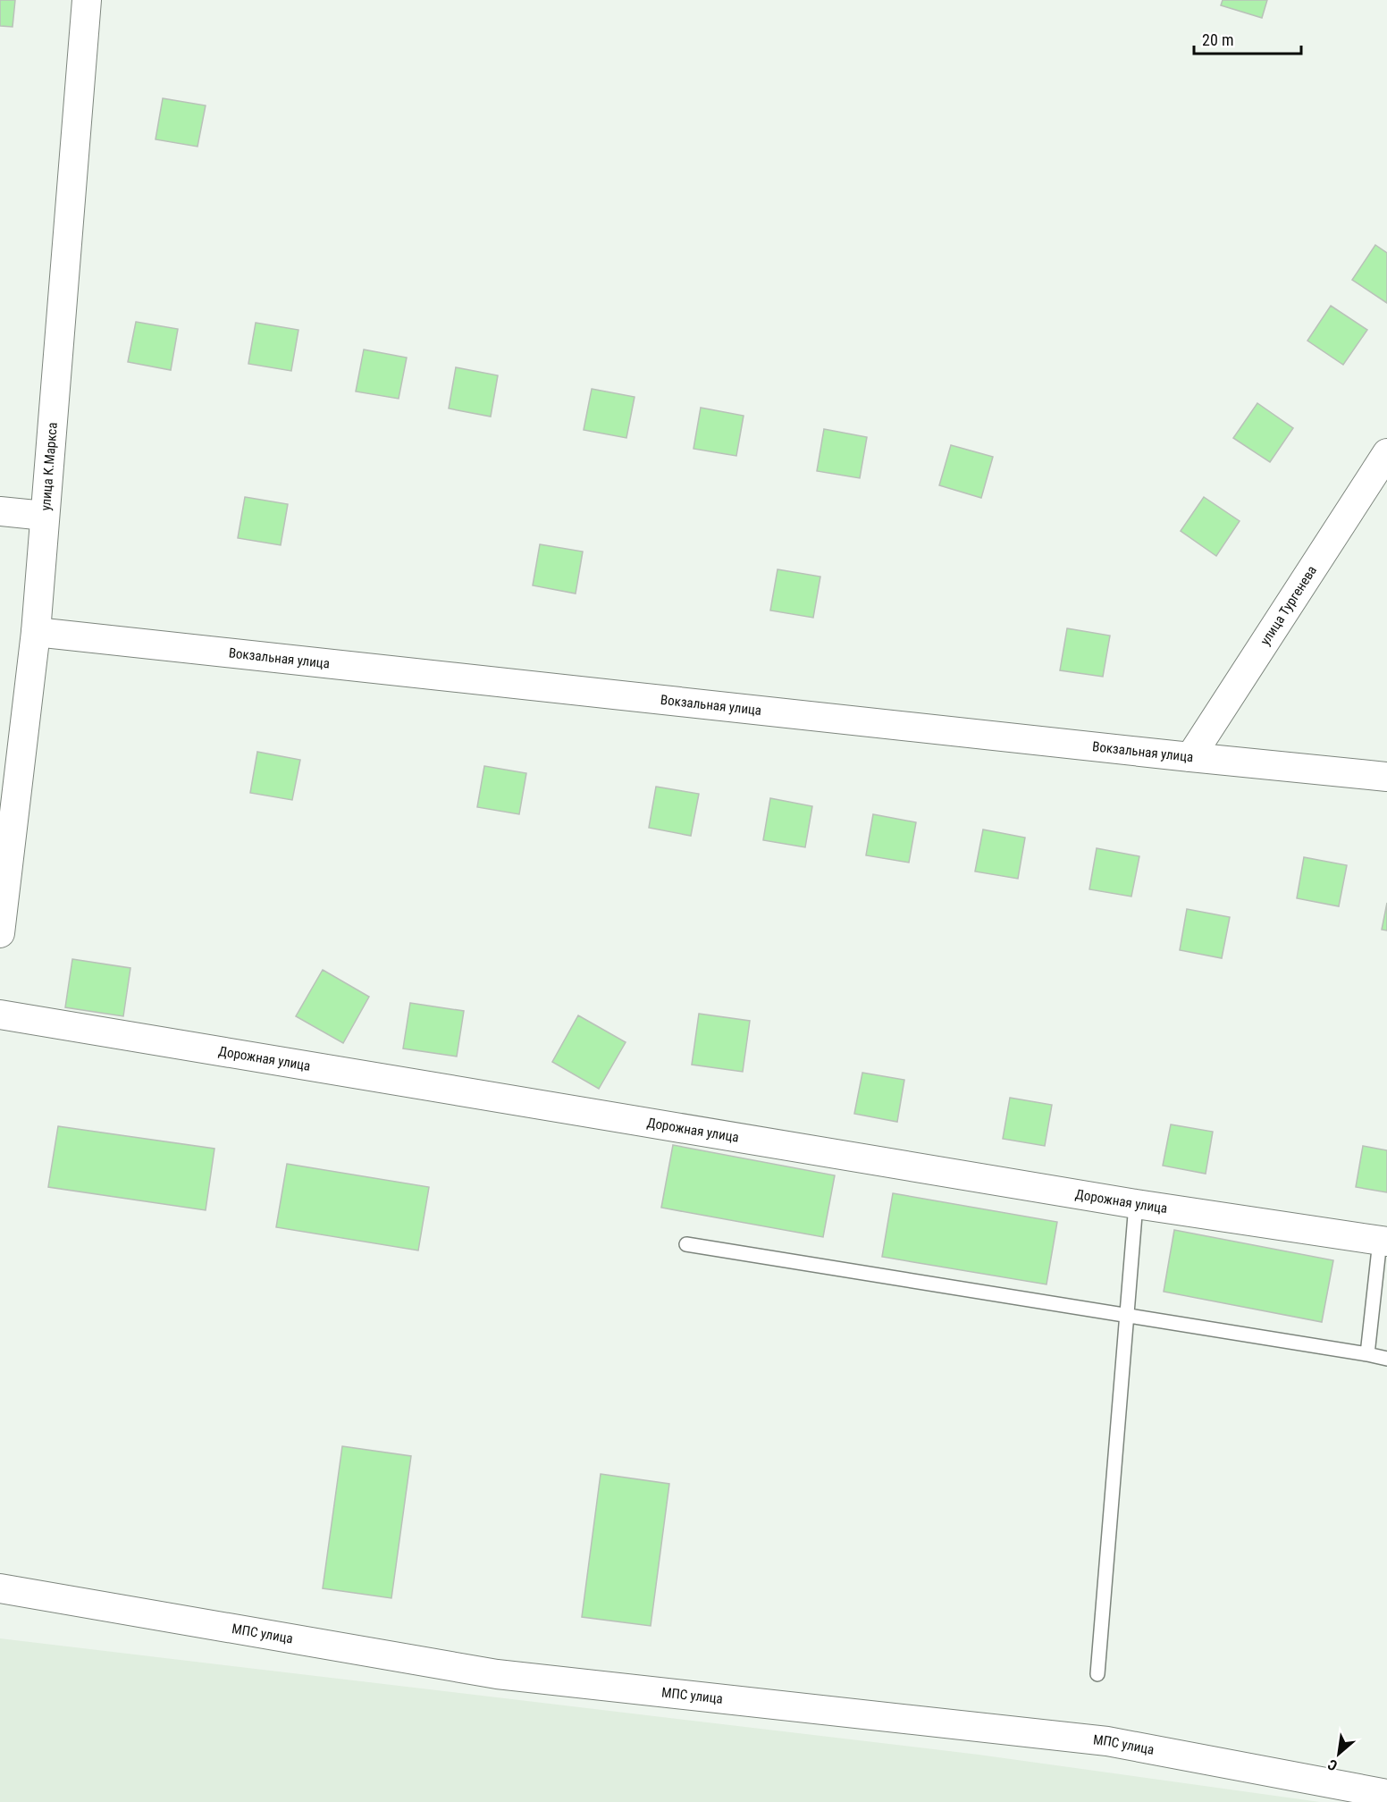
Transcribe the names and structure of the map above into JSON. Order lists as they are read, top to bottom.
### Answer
{
  "streets": {
    "street": [
      "улица К.Маркса",
      "улица Тургенева",
      "Вокзальная улица",
      "Дорожная улица",
      "МПС улица"
    ]
  },
  "crossings": [
    ["улица К.Маркса", "Вокзальная улица"],
    ["улица Тургенева", "Вокзальная улица"]
  ],
  "scale_bar": "20 m",
  "north": "bottom left"
}
